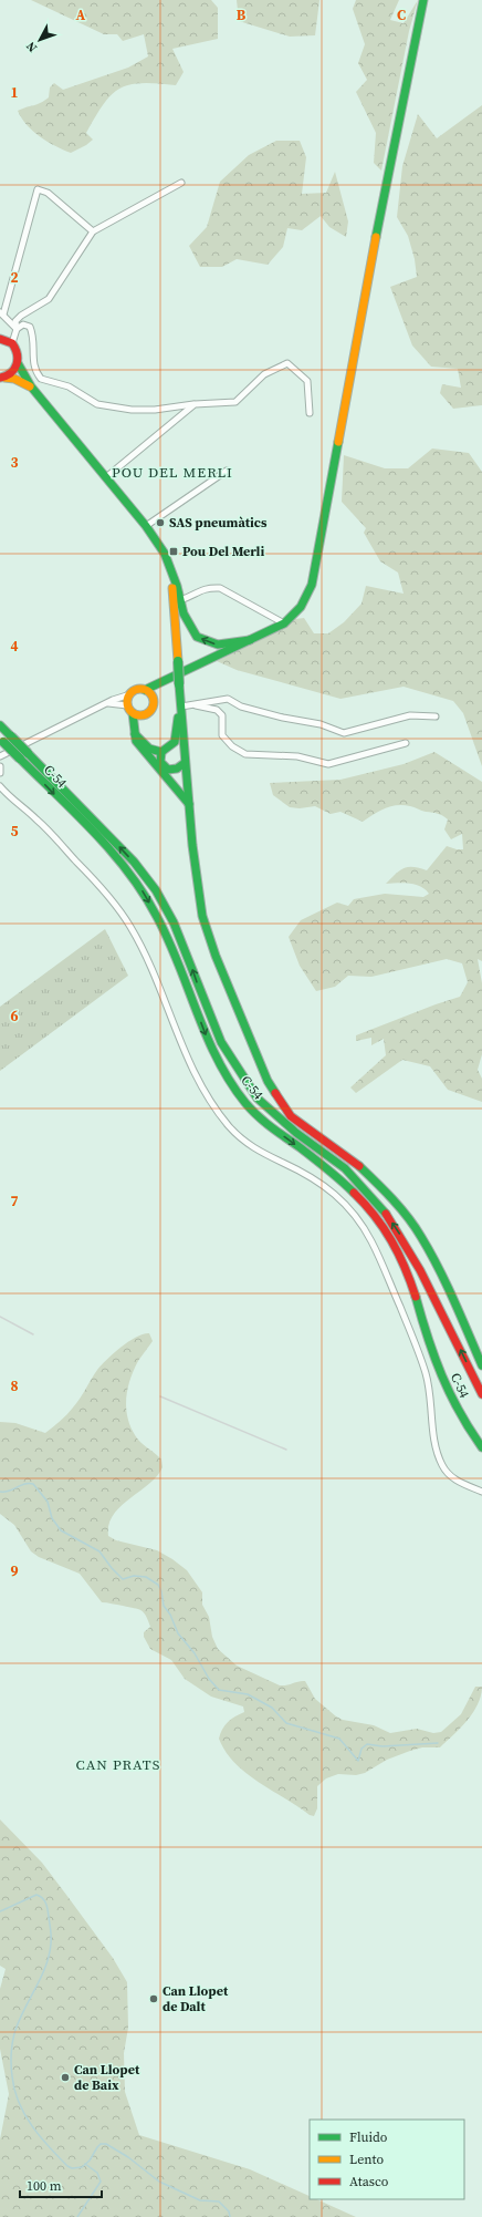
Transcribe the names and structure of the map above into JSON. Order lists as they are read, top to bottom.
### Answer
{
  "streets": {
    "main road": ["C-54"]
  },
  "districts": ["POU DEL MERLI", "CAN PRATS"],
  "places": {
    "other": ["SAS pneumàtics", "Can Llopet de Dalt", "Can Llopet de Baix"],
    "transit": ["Pou Del Merli"]
  },
  "legend": ["Fluido", "Lento", "Atasco"],
  "scale_bar": "100 m",
  "north": "bottom left",
  "grid": {
    "columns": ["A", "B", "C"],
    "rows": [
      "1",
      "2",
      "3",
      "4",
      "5",
      "6",
      "7",
      "8",
      "9"
    ]
  }
}
